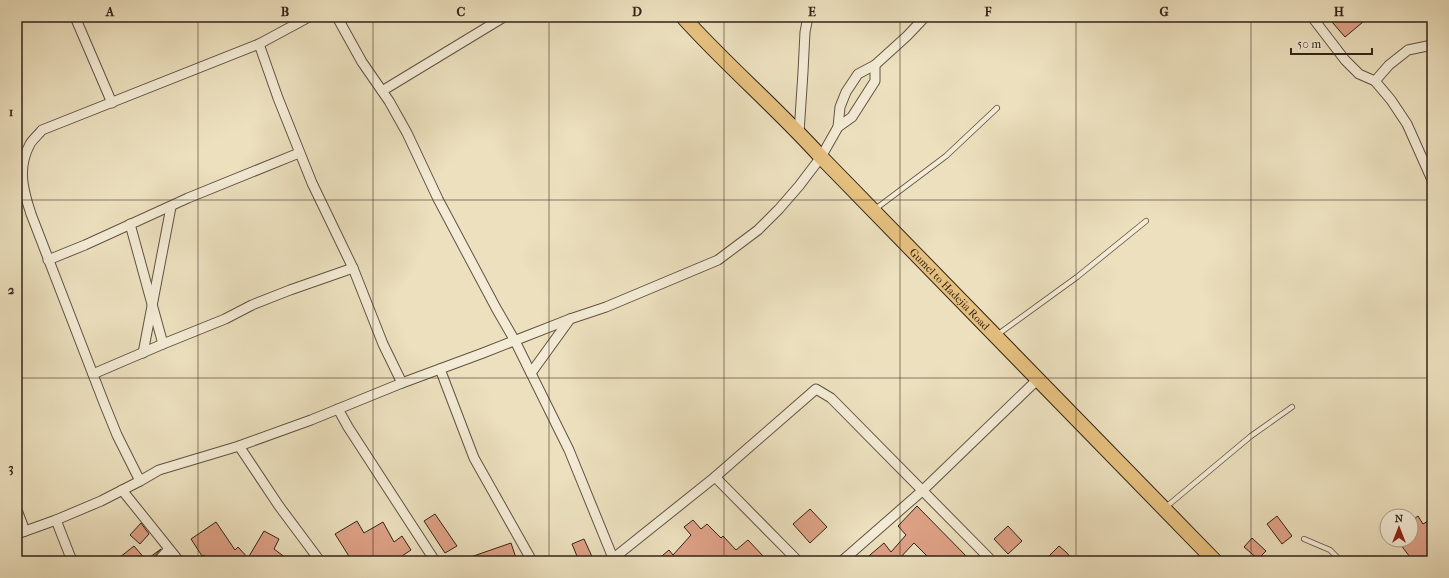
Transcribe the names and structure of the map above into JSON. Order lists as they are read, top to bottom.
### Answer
{
  "streets": {
    "main road": ["Gumel to Hadejia Road"]
  },
  "scale_bar": "50 m",
  "north": "top",
  "grid": {
    "columns": [
      "A",
      "B",
      "C",
      "D",
      "E",
      "F",
      "G",
      "H"
    ],
    "rows": ["1", "2", "3"]
  }
}
